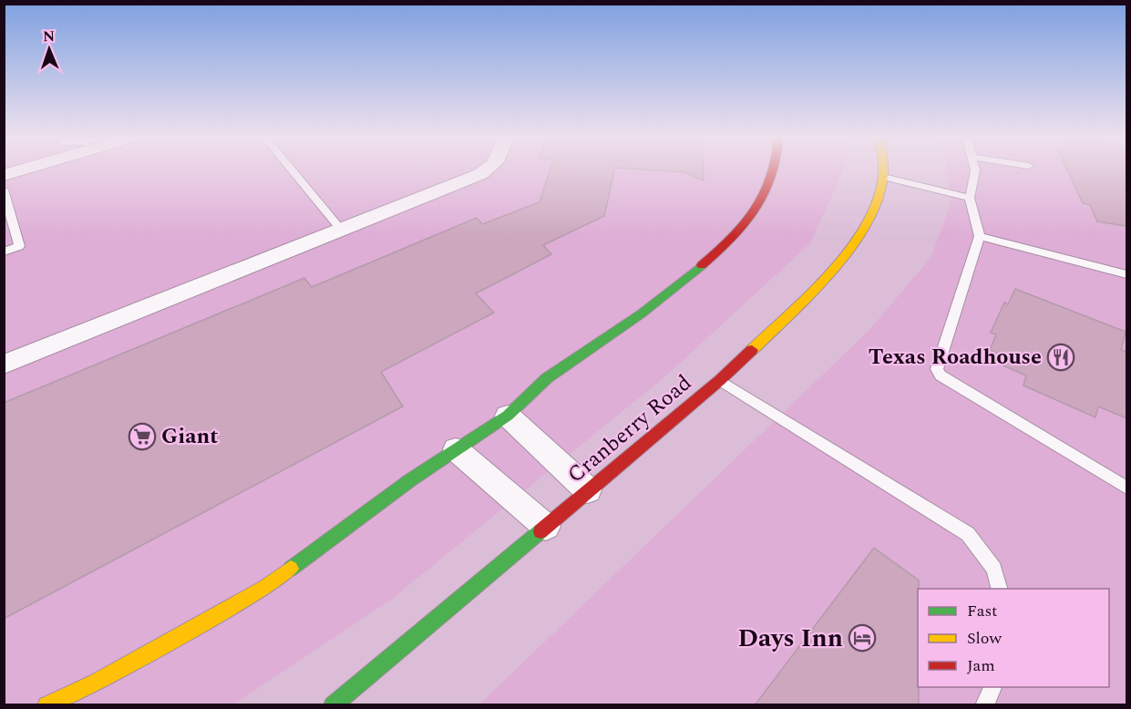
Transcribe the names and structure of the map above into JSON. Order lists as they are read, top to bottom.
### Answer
{
  "streets": {
    "street": ["Cranberry Road"]
  },
  "places": {
    "restaurant": ["Texas Roadhouse"],
    "supermarket": ["Giant"],
    "hotel": ["Days Inn"]
  },
  "legend": ["Fast", "Slow", "Jam"],
  "north": "top"
}
